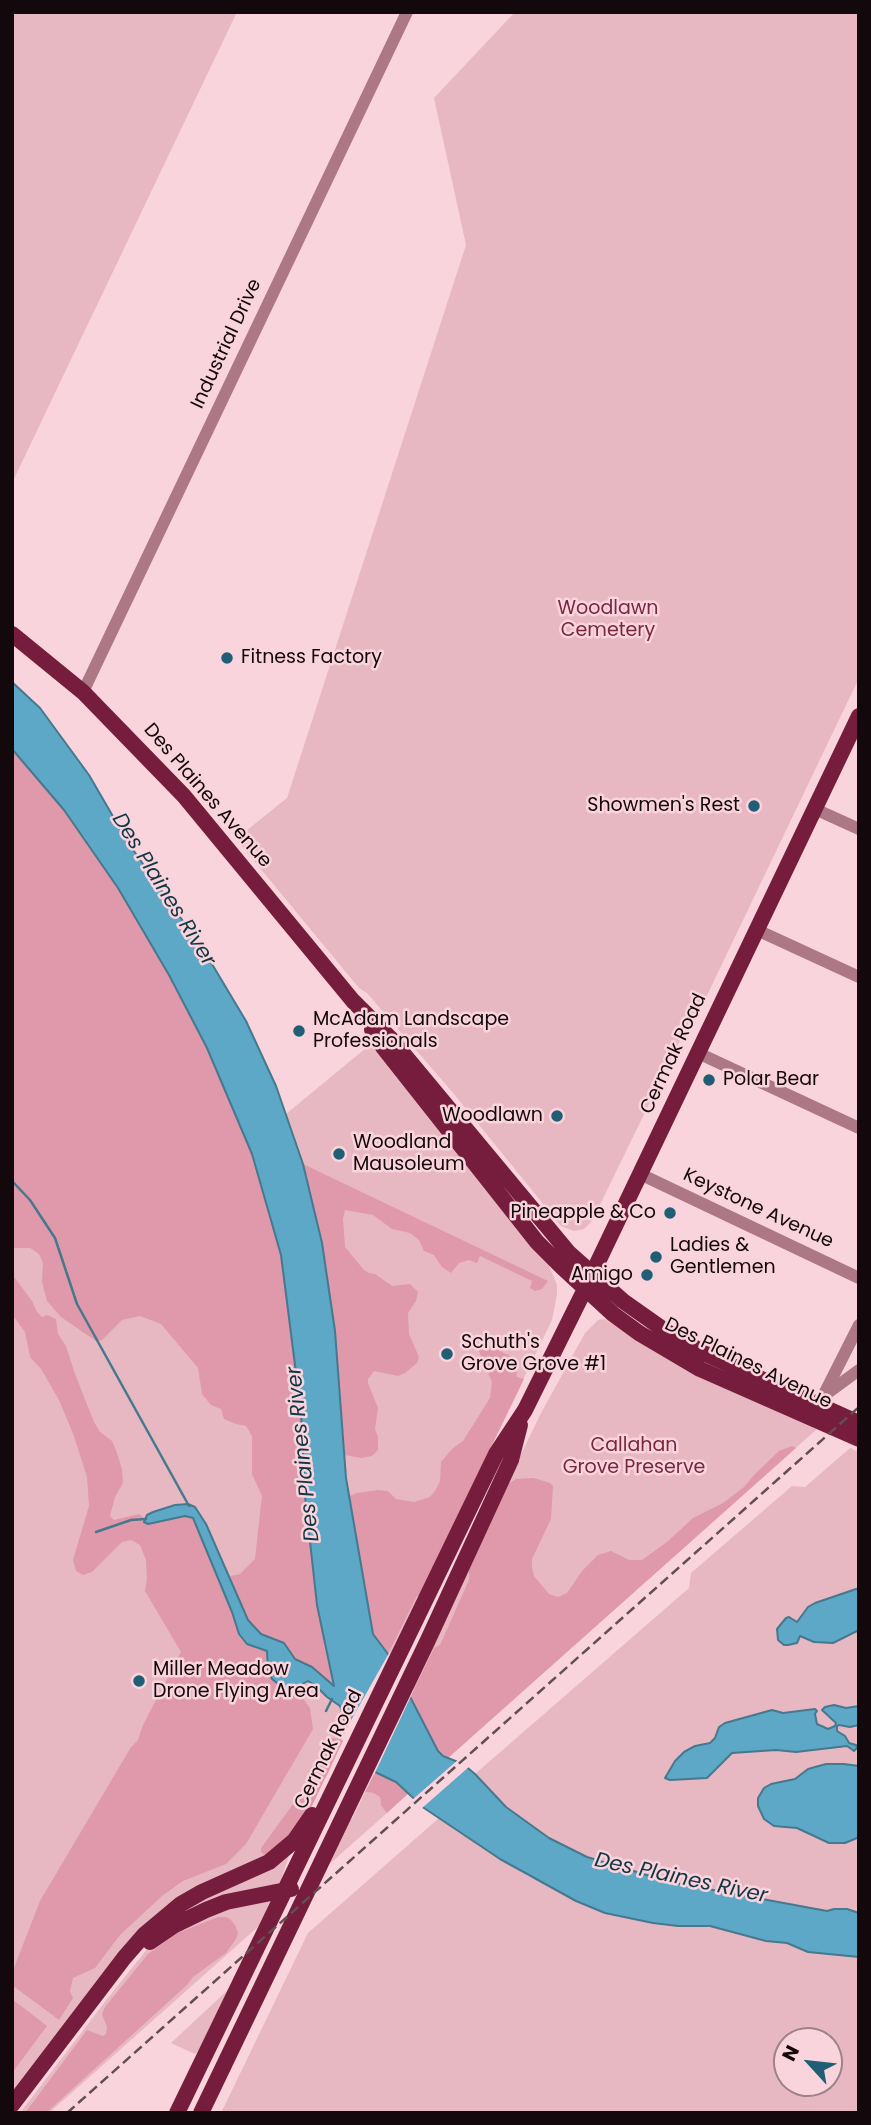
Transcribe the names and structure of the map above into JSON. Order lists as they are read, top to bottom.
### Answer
{
  "streets": {
    "main road": ["Des Plaines Avenue", "Cermak Road"],
    "street": ["Industrial Drive", "Keystone Avenue"]
  },
  "crossings": [
    ["Industrial Drive", "Des Plaines Avenue"],
    ["Des Plaines Avenue", "Cermak Road"],
    ["Cermak Road", "Keystone Avenue"]
  ],
  "water": ["Des Plaines River"],
  "parks": ["Woodlawn Cemetery", "Callahan Grove Preserve"],
  "places": [
    "Fitness Factory",
    "Showmen's Rest",
    "McAdam Landscape Professionals",
    "Polar Bear",
    "Woodlawn",
    "Woodland Mausoleum",
    "Pineapple & Co",
    "Ladies & Gentlemen",
    "Amigo",
    "Schuth's Grove Grove #1",
    "Miller Meadow Drone Flying Area"
  ],
  "north": "top left"
}
